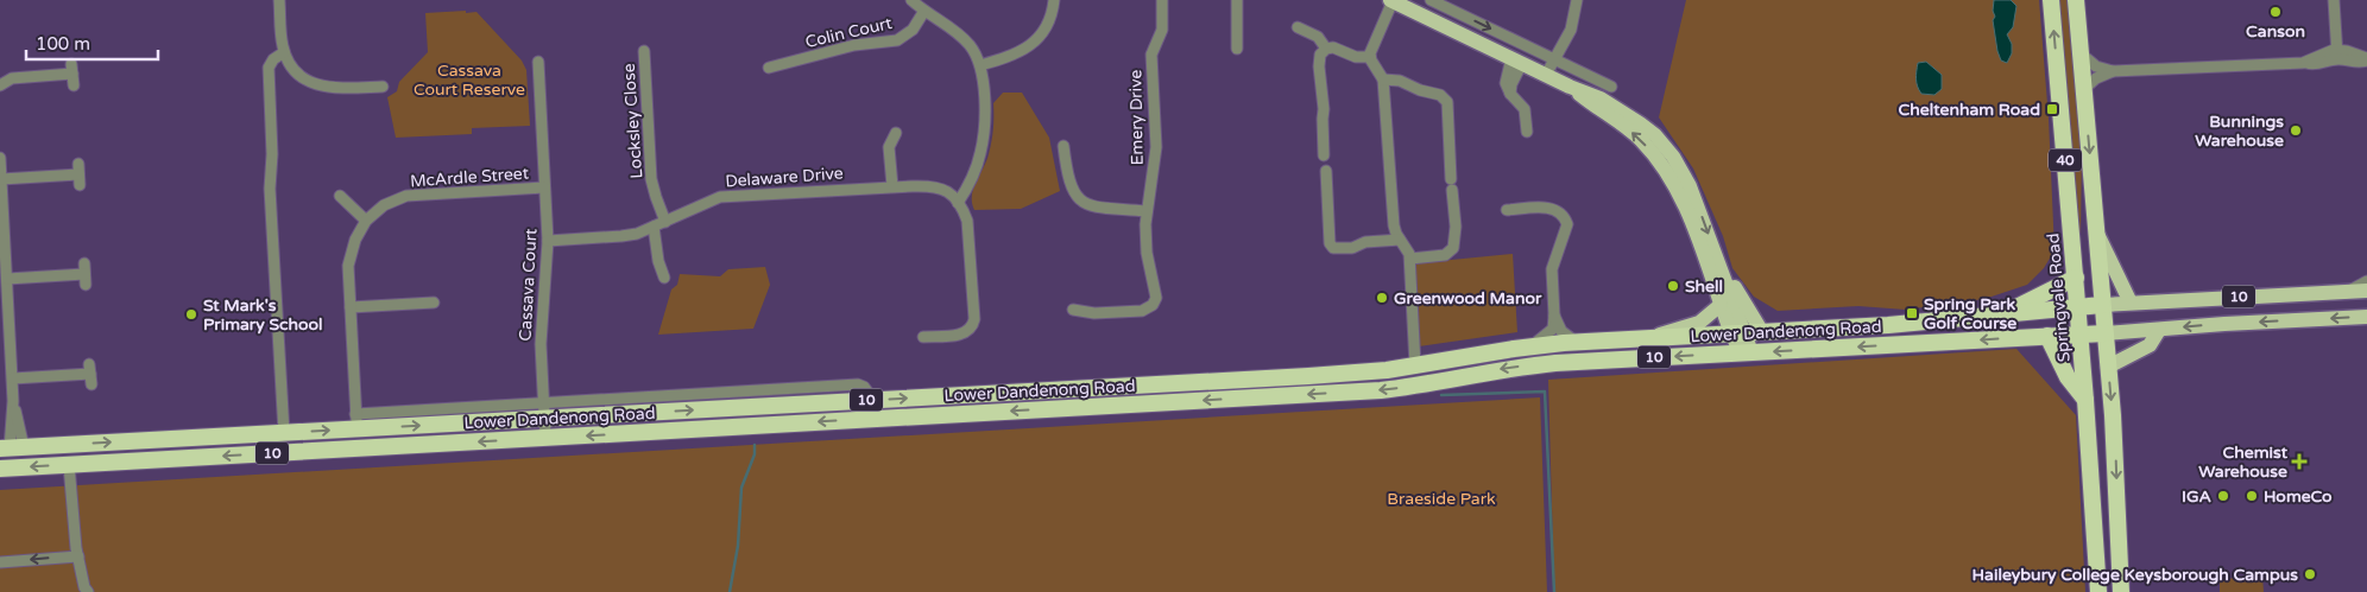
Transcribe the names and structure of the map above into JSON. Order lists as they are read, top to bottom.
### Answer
{
  "streets": {
    "highway": [
      "40",
      "10",
      "Springvale Road",
      "Lower Dandenong Road"
    ],
    "street": [
      "Colin Court",
      "Emery Drive",
      "Locksley Close",
      "McArdle Street",
      "Delaware Drive",
      "Cassava Court"
    ]
  },
  "crossings": [
    ["Locksley Close", "Delaware Drive"],
    ["40", "10"],
    ["McArdle Street", "Cassava Court"],
    ["McArdle Street", "Lower Dandenong Road"],
    ["Delaware Drive", "Cassava Court"],
    ["Cassava Court", "Lower Dandenong Road"],
    ["10", "Springvale Road"],
    ["10", "Lower Dandenong Road"],
    ["Springvale Road", "Lower Dandenong Road"]
  ],
  "parks": ["Cassava Court Reserve", "Braeside Park"],
  "places": {
    "other": [
      "Canson",
      "Bunnings Warehouse",
      "Shell",
      "Greenwood Manor",
      "St Mark's Primary School",
      "IGA",
      "HomeCo",
      "Haileybury College Keysborough Campus"
    ],
    "transit": ["Cheltenham Road", "Spring Park Golf Course"],
    "health": ["Chemist Warehouse"]
  },
  "scale_bar": "100 m"
}
